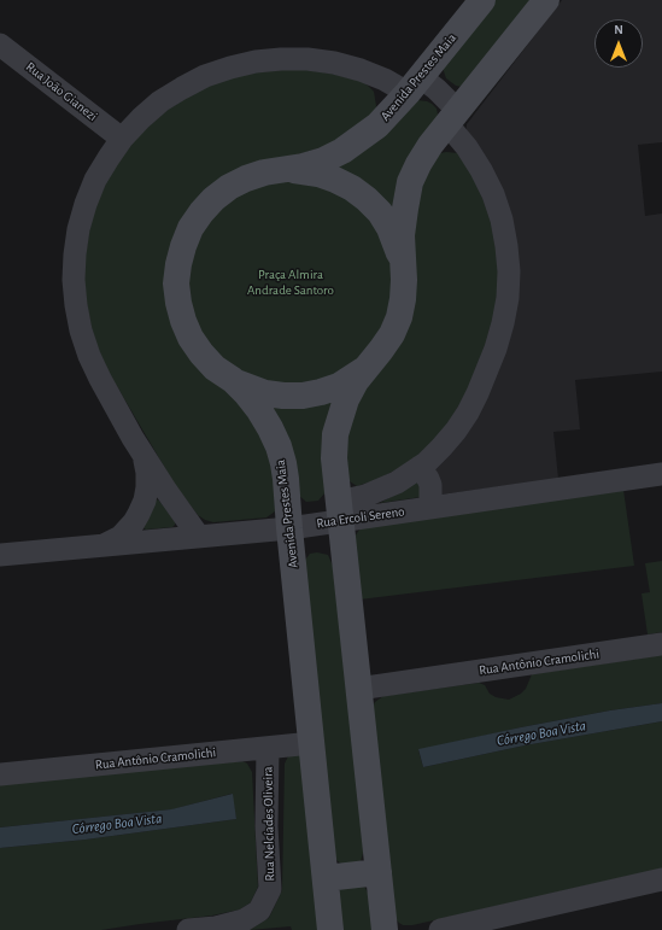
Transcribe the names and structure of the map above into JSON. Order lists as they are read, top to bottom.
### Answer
{
  "streets": {
    "street": [
      "Avenida Prestes Maia",
      "Rua João Gianezi",
      "Rua Ercoli Sereno",
      "Rua Antônio Cramolichi",
      "Rua Nelcíades Oliveira"
    ]
  },
  "crossings": [
    ["Avenida Prestes Maia", "Rua Ercoli Sereno"],
    ["Avenida Prestes Maia", "Rua Antônio Cramolichi"],
    ["Rua Antônio Cramolichi", "Rua Nelcíades Oliveira"]
  ],
  "water": ["Córrego Boa Vista"],
  "parks": ["Praça Almira Andrade Santoro"],
  "north": "top"
}
